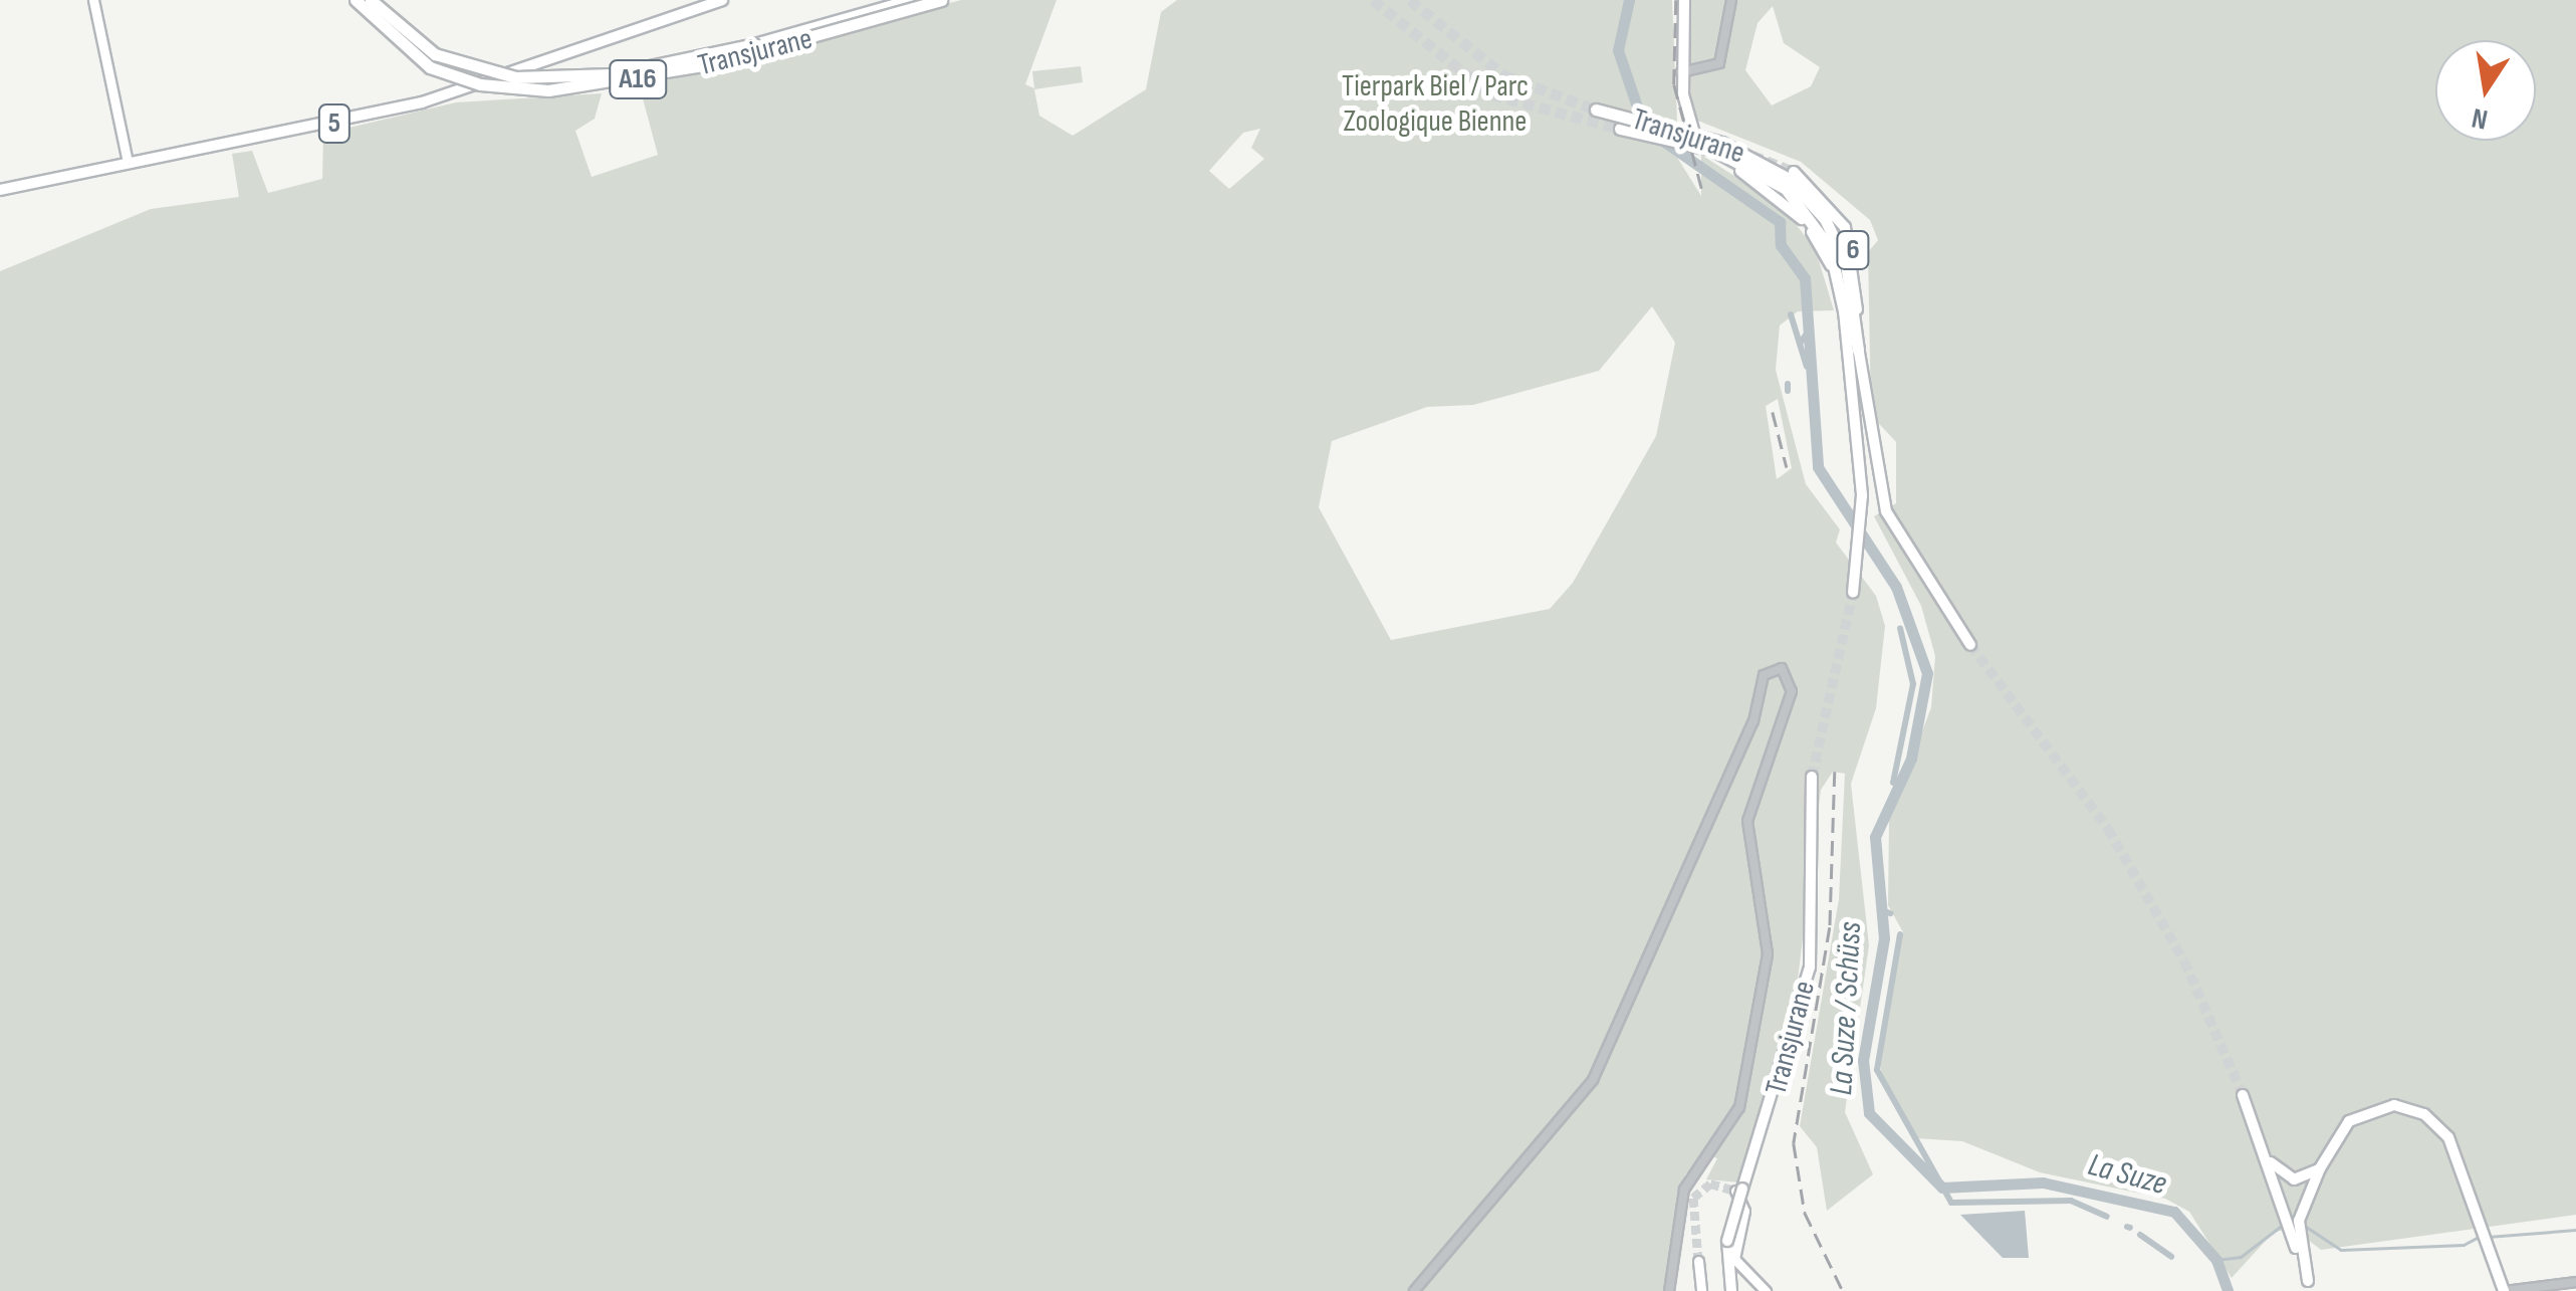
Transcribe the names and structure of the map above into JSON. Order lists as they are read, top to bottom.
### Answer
{
  "streets": {
    "highway": ["Transjurane", "A16"],
    "main road": ["5", "6"]
  },
  "crossings": [
    ["Transjurane", "6"]
  ],
  "water": ["La Suze / Schüss", "La Suze"],
  "parks": ["Tierpark Biel / Parc Zoologique Bienne"],
  "north": "bottom"
}
